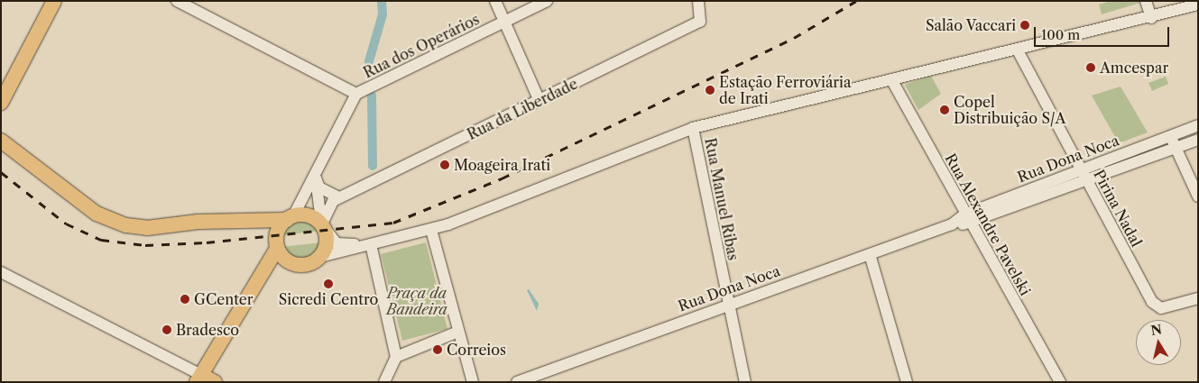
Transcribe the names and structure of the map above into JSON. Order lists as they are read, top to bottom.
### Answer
{
  "streets": {
    "street": [
      "Rua dos Operários",
      "Rua da Liberdade",
      "Rua Dona Noca",
      "Rua Manuel Ribas",
      "Pirina Nadal",
      "Rua Alexandre Pavelski"
    ]
  },
  "crossings": [
    ["Rua Dona Noca", "Rua Manuel Ribas"],
    ["Rua Dona Noca", "Pirina Nadal"],
    ["Rua Dona Noca", "Rua Alexandre Pavelski"]
  ],
  "parks": ["Praça da Bandeira"],
  "places": [
    "Salão Vaccari",
    "Amcespar",
    "Estação Ferroviária de Irati",
    "Copel Distribuição S/A",
    "Moageira Irati",
    "Sicredi Centro",
    "GCenter",
    "Bradesco",
    "Correios"
  ],
  "scale_bar": "100 m",
  "north": "top"
}
